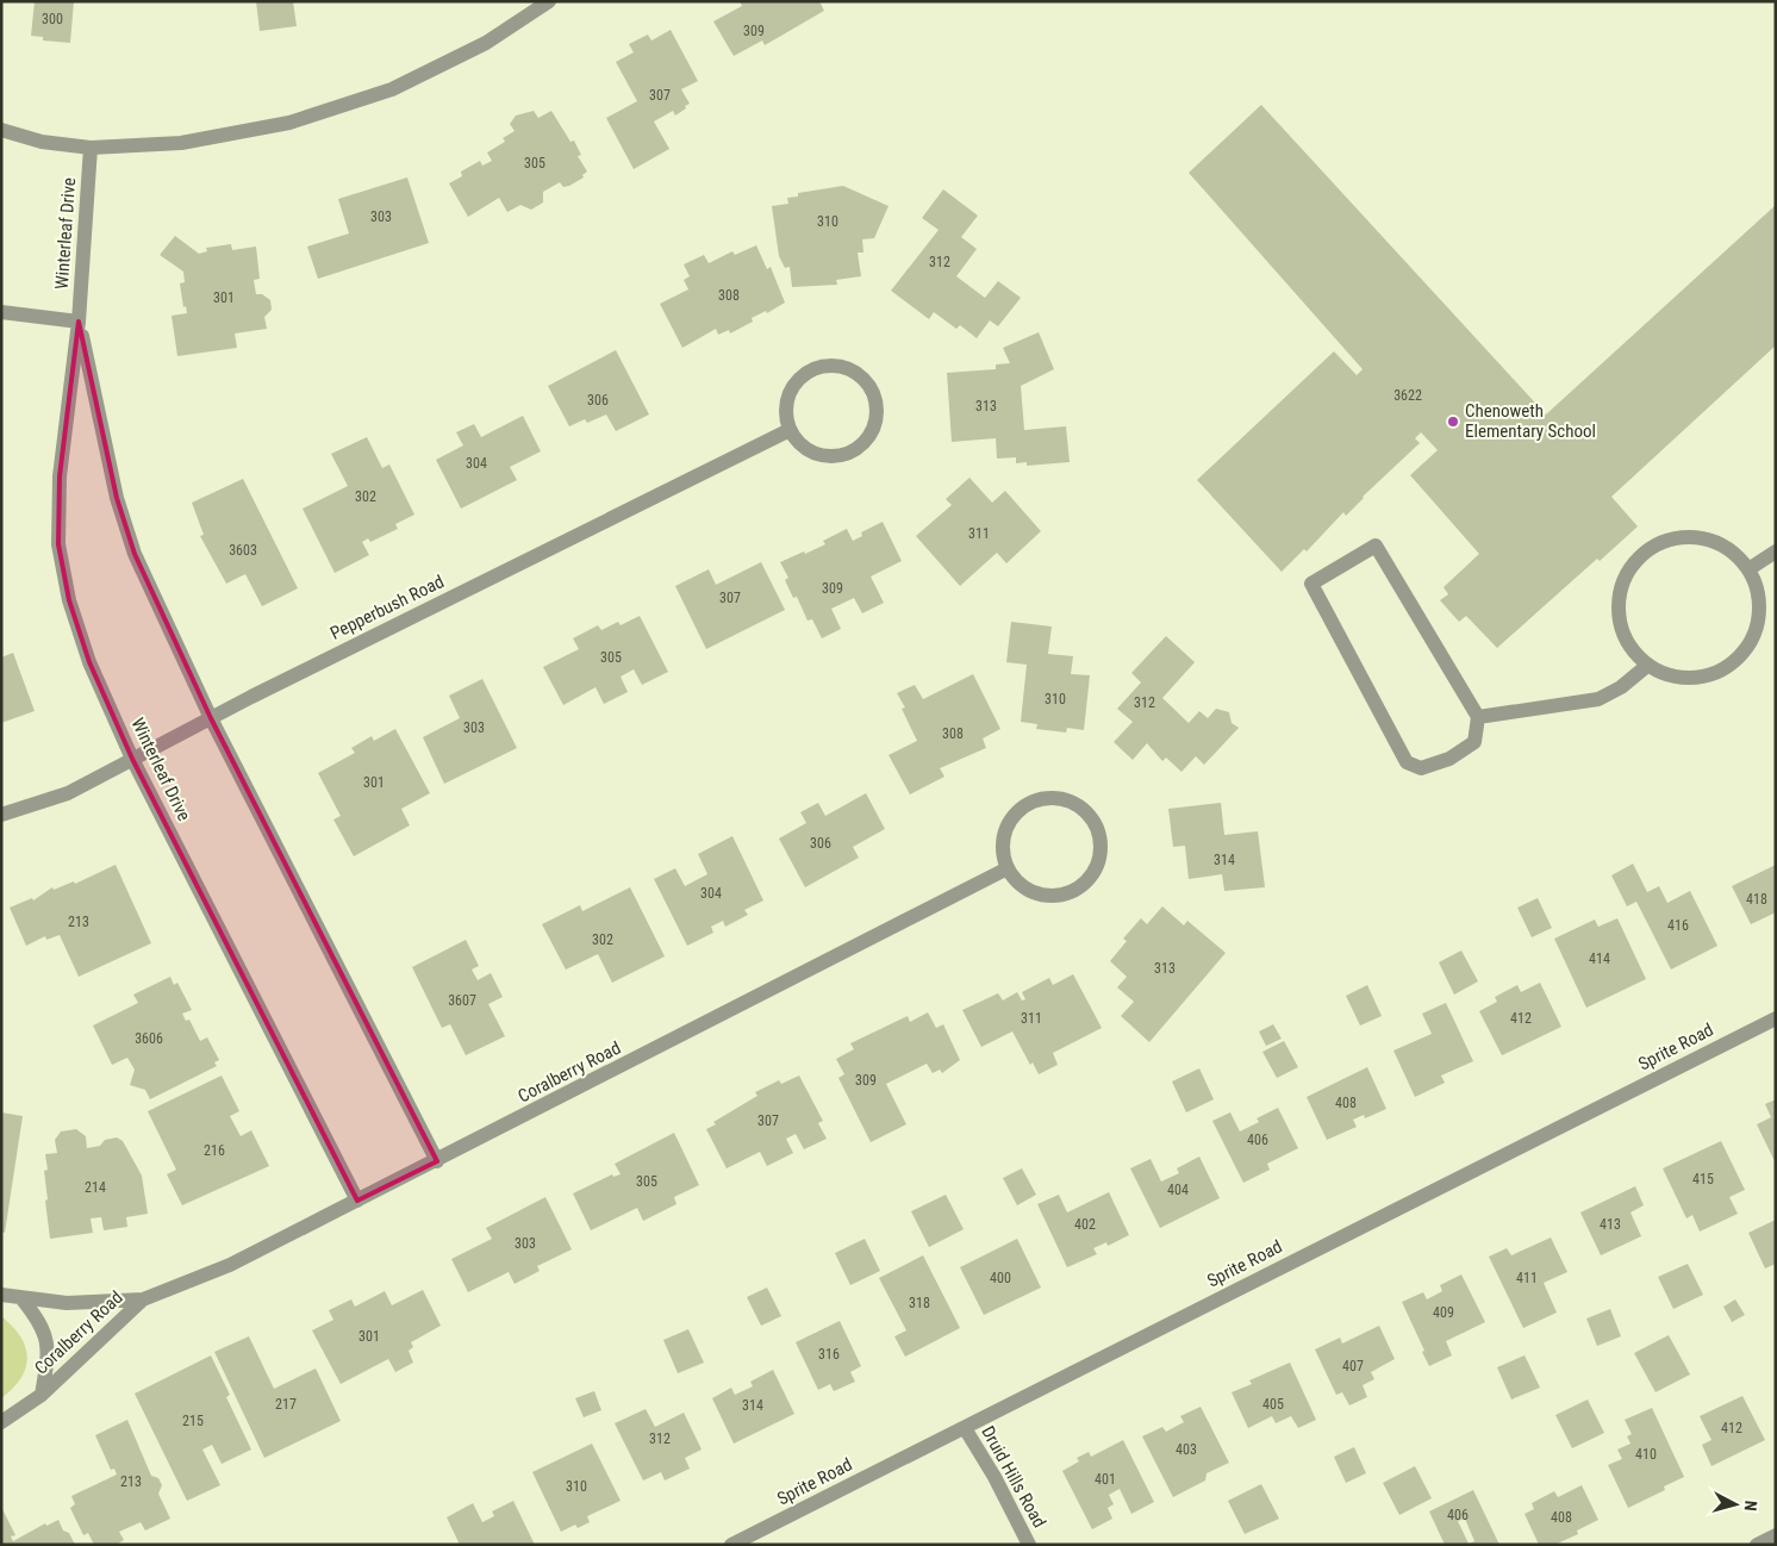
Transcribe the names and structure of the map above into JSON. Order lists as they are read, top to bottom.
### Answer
{
  "streets": {
    "street": [
      "Winterleaf Drive",
      "Pepperbush Road",
      "Sprite Road",
      "Coralberry Road",
      "Druid Hills Road"
    ]
  },
  "crossings": [
    ["Winterleaf Drive", "Pepperbush Road"],
    ["Winterleaf Drive", "Coralberry Road"],
    ["Sprite Road", "Druid Hills Road"]
  ],
  "places": ["Chenoweth Elementary School"],
  "house_numbers": [
    "300",
    "309",
    "307",
    "305",
    "303",
    "310",
    "312",
    "308",
    "301",
    "3622",
    "306",
    "313",
    "304",
    "302",
    "311",
    "3603",
    "309",
    "307",
    "305",
    "310",
    "312",
    "303",
    "308",
    "301",
    "306",
    "314",
    "304",
    "418",
    "213",
    "416",
    "302",
    "414",
    "313",
    "3607",
    "311",
    "412",
    "3606",
    "309",
    "408",
    "307",
    "406",
    "216",
    "415",
    "305",
    "214",
    "404",
    "402",
    "413",
    "303",
    "400",
    "411",
    "318",
    "409",
    "301",
    "316",
    "407",
    "217",
    "405",
    "314",
    "215",
    "412",
    "312",
    "403",
    "410",
    "401",
    "213",
    "310",
    "406",
    "408"
  ],
  "north": "right"
}
